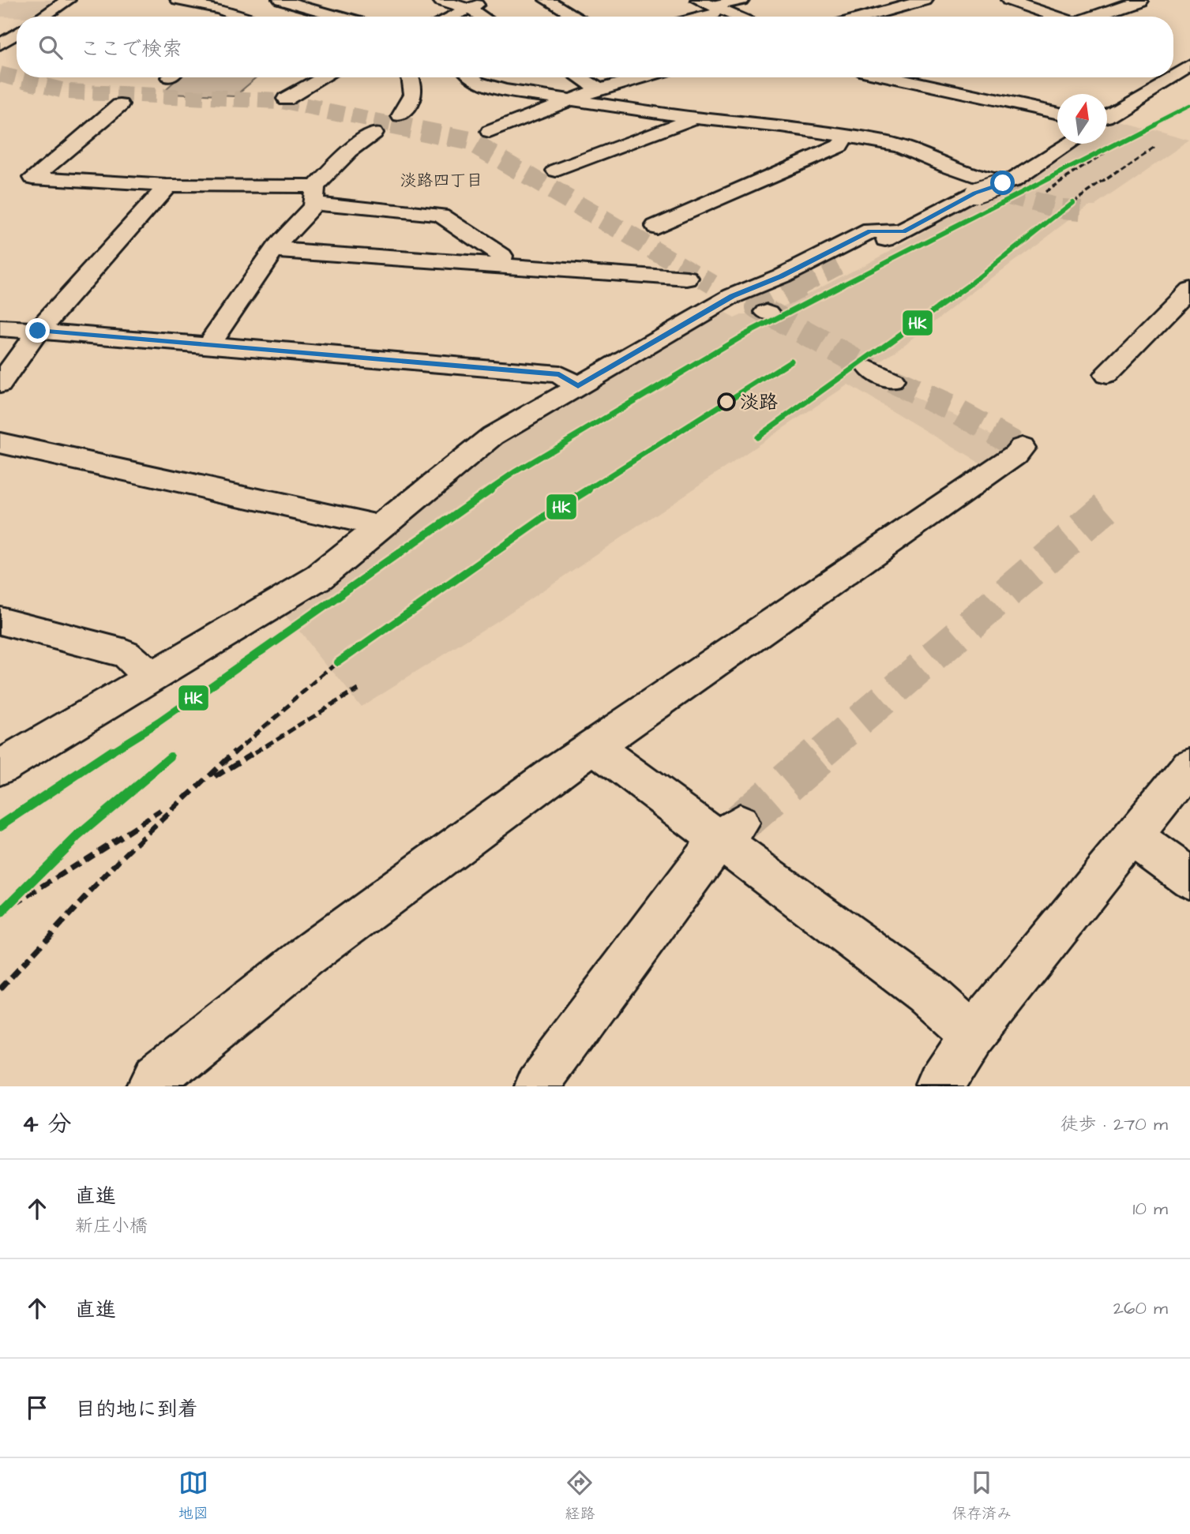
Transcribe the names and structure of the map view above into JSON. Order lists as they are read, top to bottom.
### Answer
{
  "districts": ["淡路四丁目"],
  "places": ["淡路"],
  "lines": ["transit line HK"],
  "north": "top",
  "page": {
    "search": "ここで検索",
    "heading": ["4 分", "徒歩 · 270 m"],
    "list": [
      ["直進", "新庄小橋", "10 m"],
      ["直進", "260 m"],
      "目的地に到着"
    ],
    "nav": ["地図", "経路", "保存済み"]
  }
}
